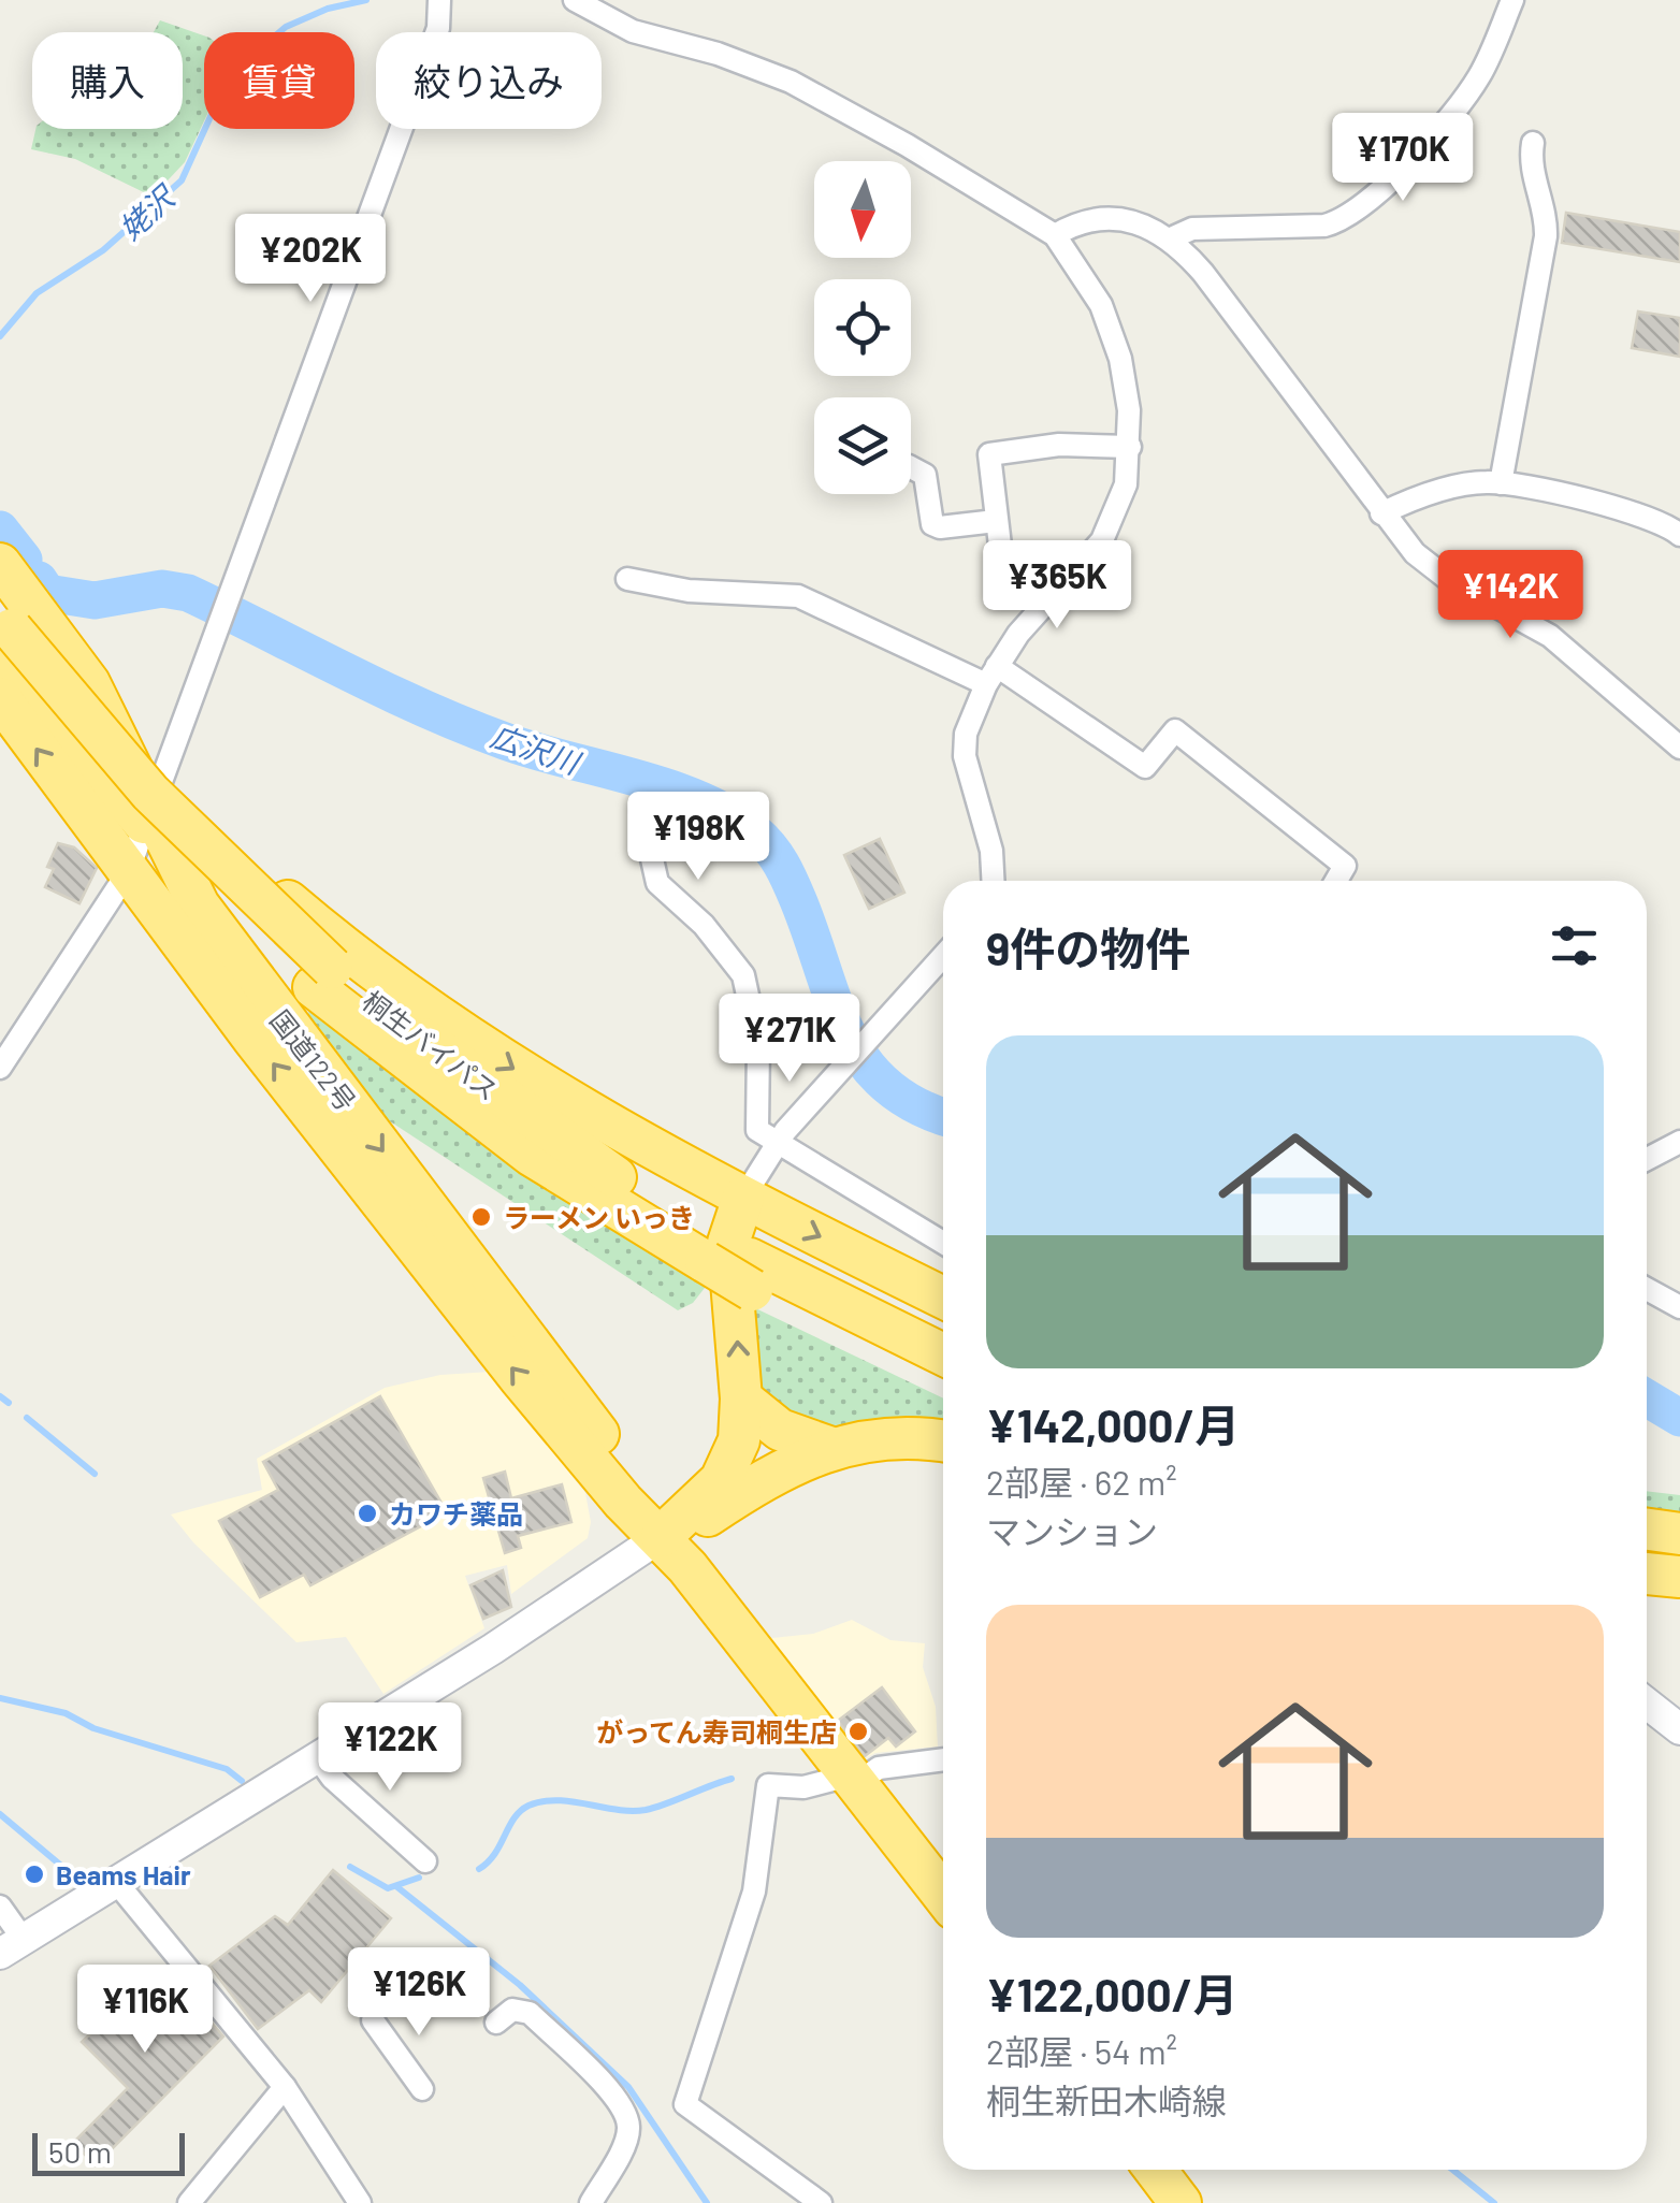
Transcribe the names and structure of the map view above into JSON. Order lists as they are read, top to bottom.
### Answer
{
  "streets": {
    "highway": ["桐生バイパス", "国道122号"]
  },
  "water": ["姥沢", "広沢川"],
  "places": [
    "ラーメン いっき",
    "カワチ薬品",
    "がってん寿司桐生店",
    "Beams Hair"
  ],
  "scale_bar": "50 m",
  "north": "bottom",
  "page": {
    "chip": ["購入", "賃貸", "絞り込み"],
    "price": [
      "¥170K",
      "¥202K",
      "¥365K",
      "¥142K",
      "¥198K",
      "¥271K",
      "¥122K",
      "¥126K",
      "¥116K"
    ],
    "heading": "9件の物件",
    "list": [
      {
        "name": "¥142,000/月",
        "note": "2部屋 · 62 m² · マンション"
      },
      {
        "name": "¥122,000/月",
        "note": "2部屋 · 54 m² · 桐生新田木崎線"
      }
    ],
    "scale": "50 m"
  }
}
